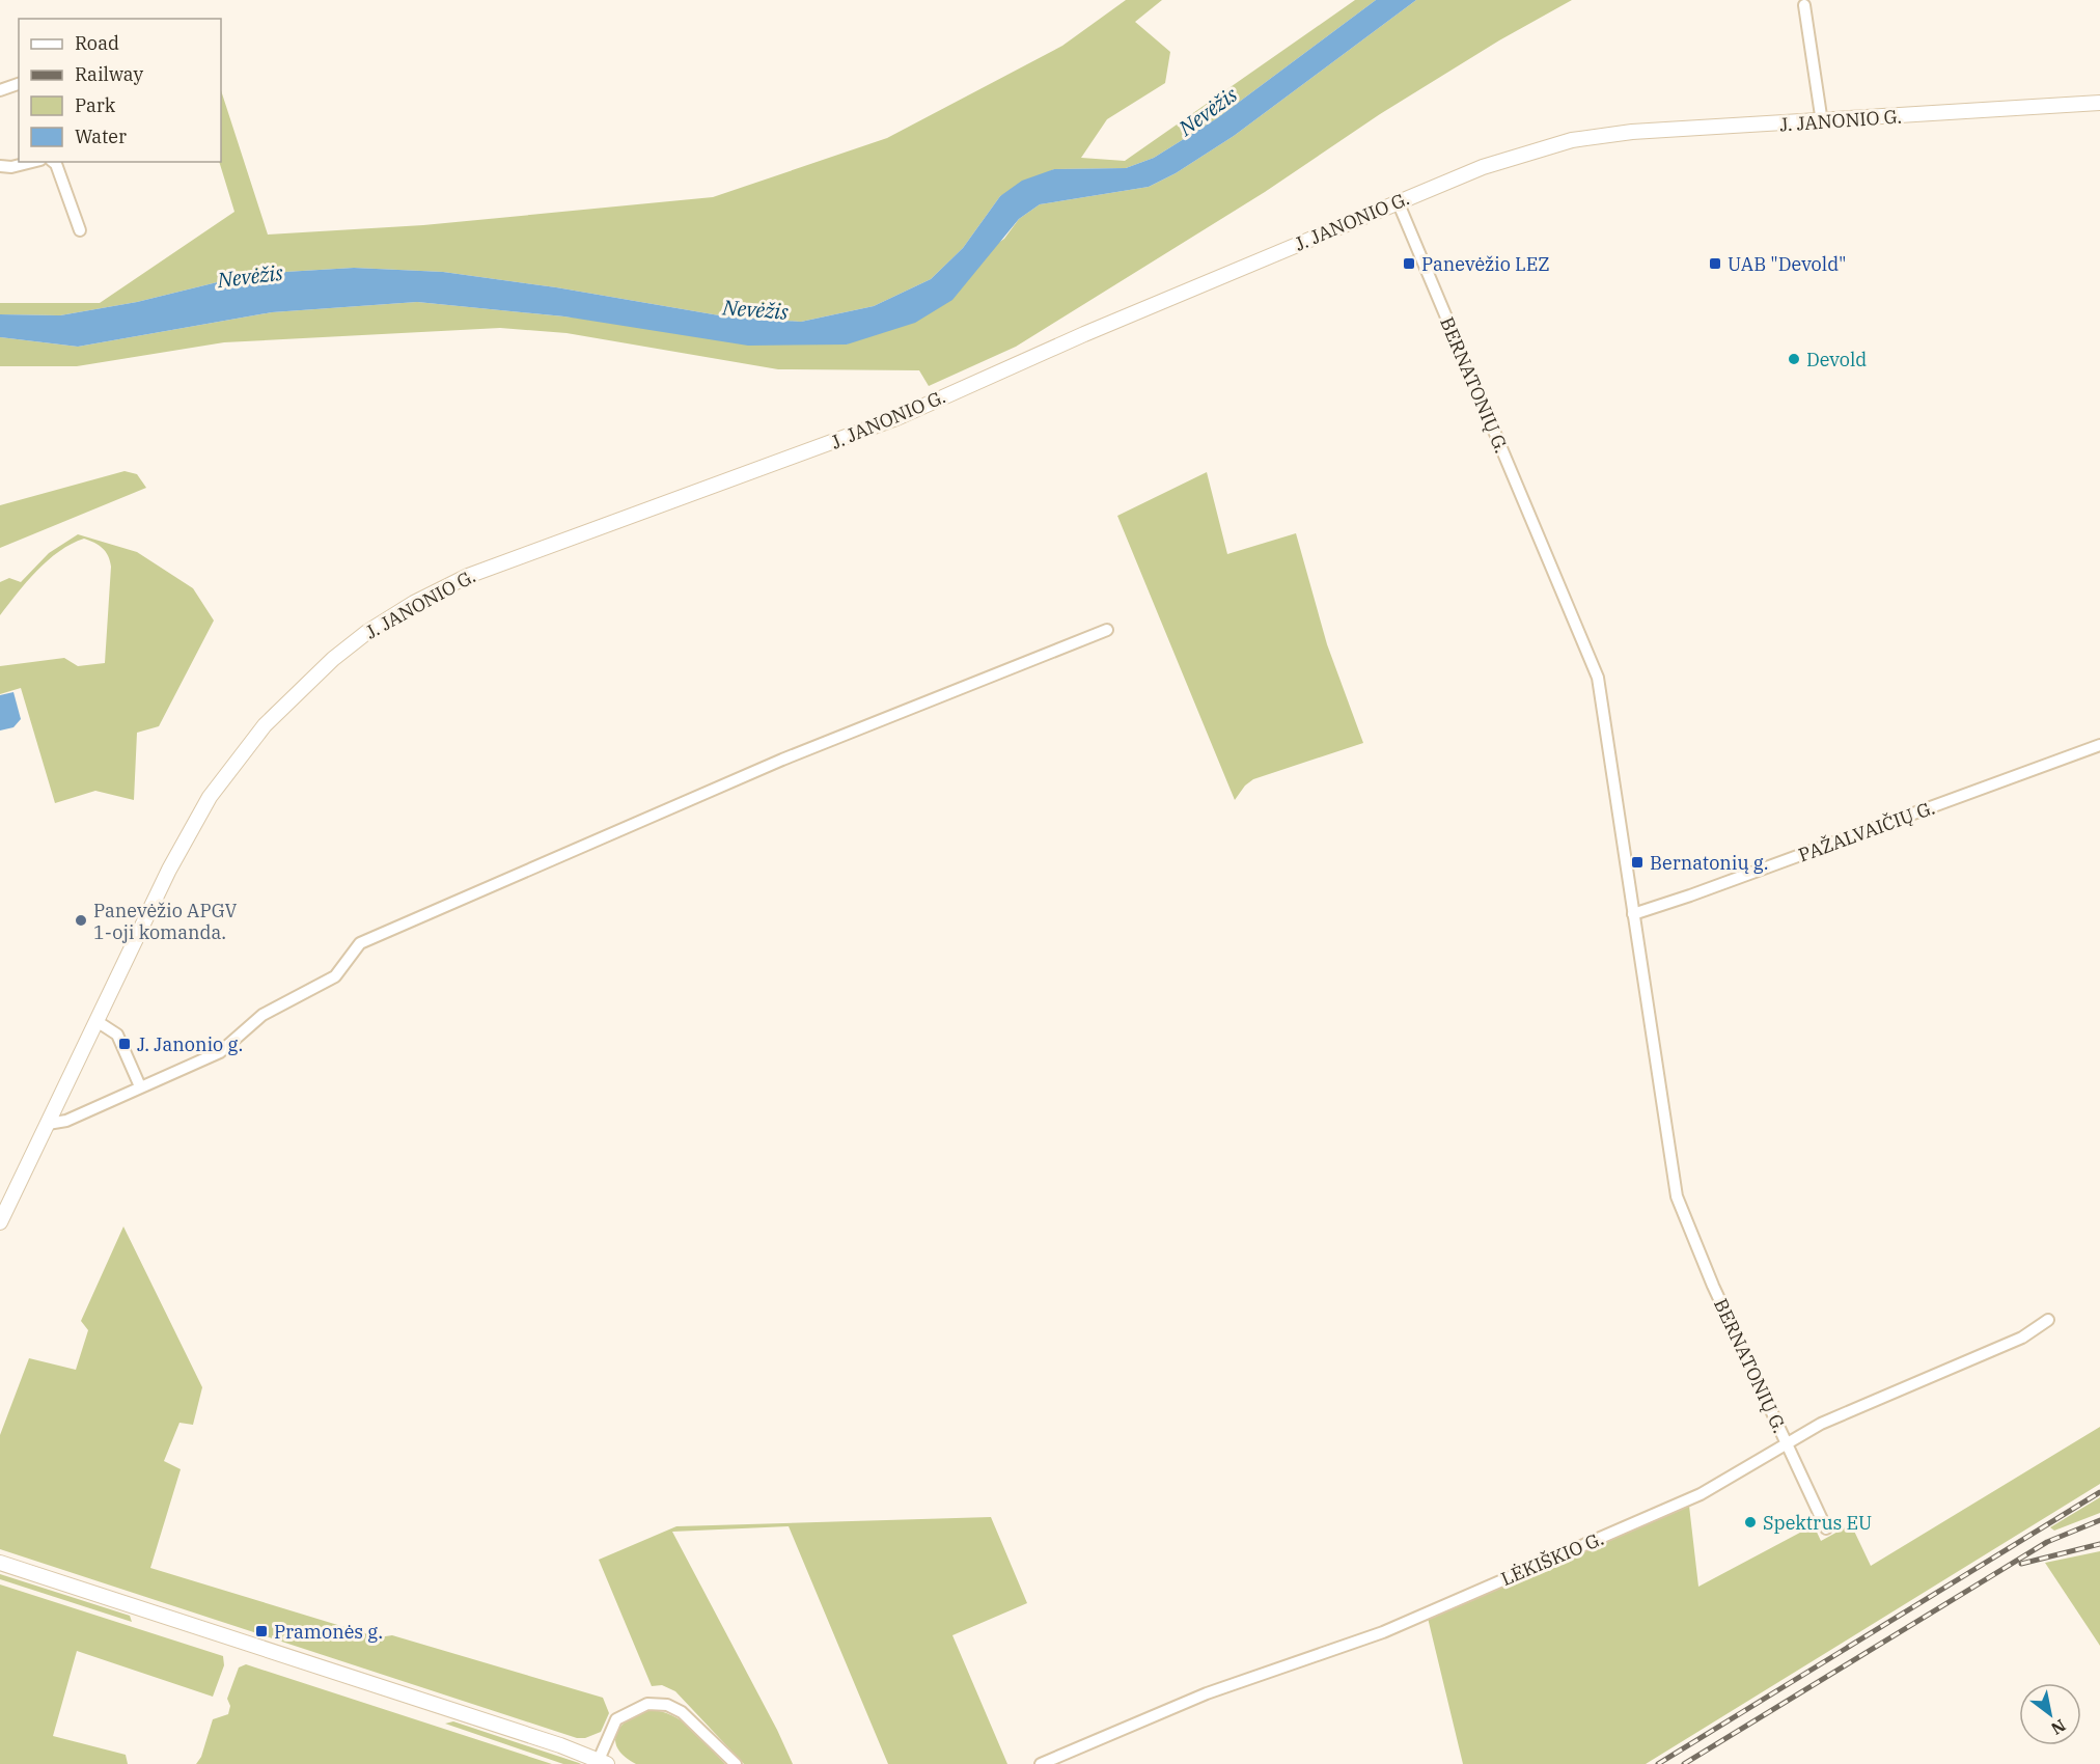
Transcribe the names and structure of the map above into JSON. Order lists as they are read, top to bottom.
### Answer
{
  "streets": {
    "street": [
      "J. JANONIO G.",
      "BERNATONIŲ G.",
      "PAŽALVAIČIŲ G.",
      "LĖKIŠKIO G."
    ]
  },
  "crossings": [
    ["J. JANONIO G.", "BERNATONIŲ G."],
    ["BERNATONIŲ G.", "PAŽALVAIČIŲ G."],
    ["BERNATONIŲ G.", "LĖKIŠKIO G."]
  ],
  "water": ["Nevėžis"],
  "places": {
    "transit": [
      "Panevėžio LEZ",
      "UAB \"Devold\"",
      "Bernatonių g.",
      "J. Janonio g.",
      "Pramonės g."
    ],
    "other": ["Devold", "Panevėžio APGV 1-oji komanda.", "Spektrus EU"]
  },
  "legend": [
    "Road",
    "Railway",
    "Park",
    "Water"
  ],
  "north": "bottom right"
}
